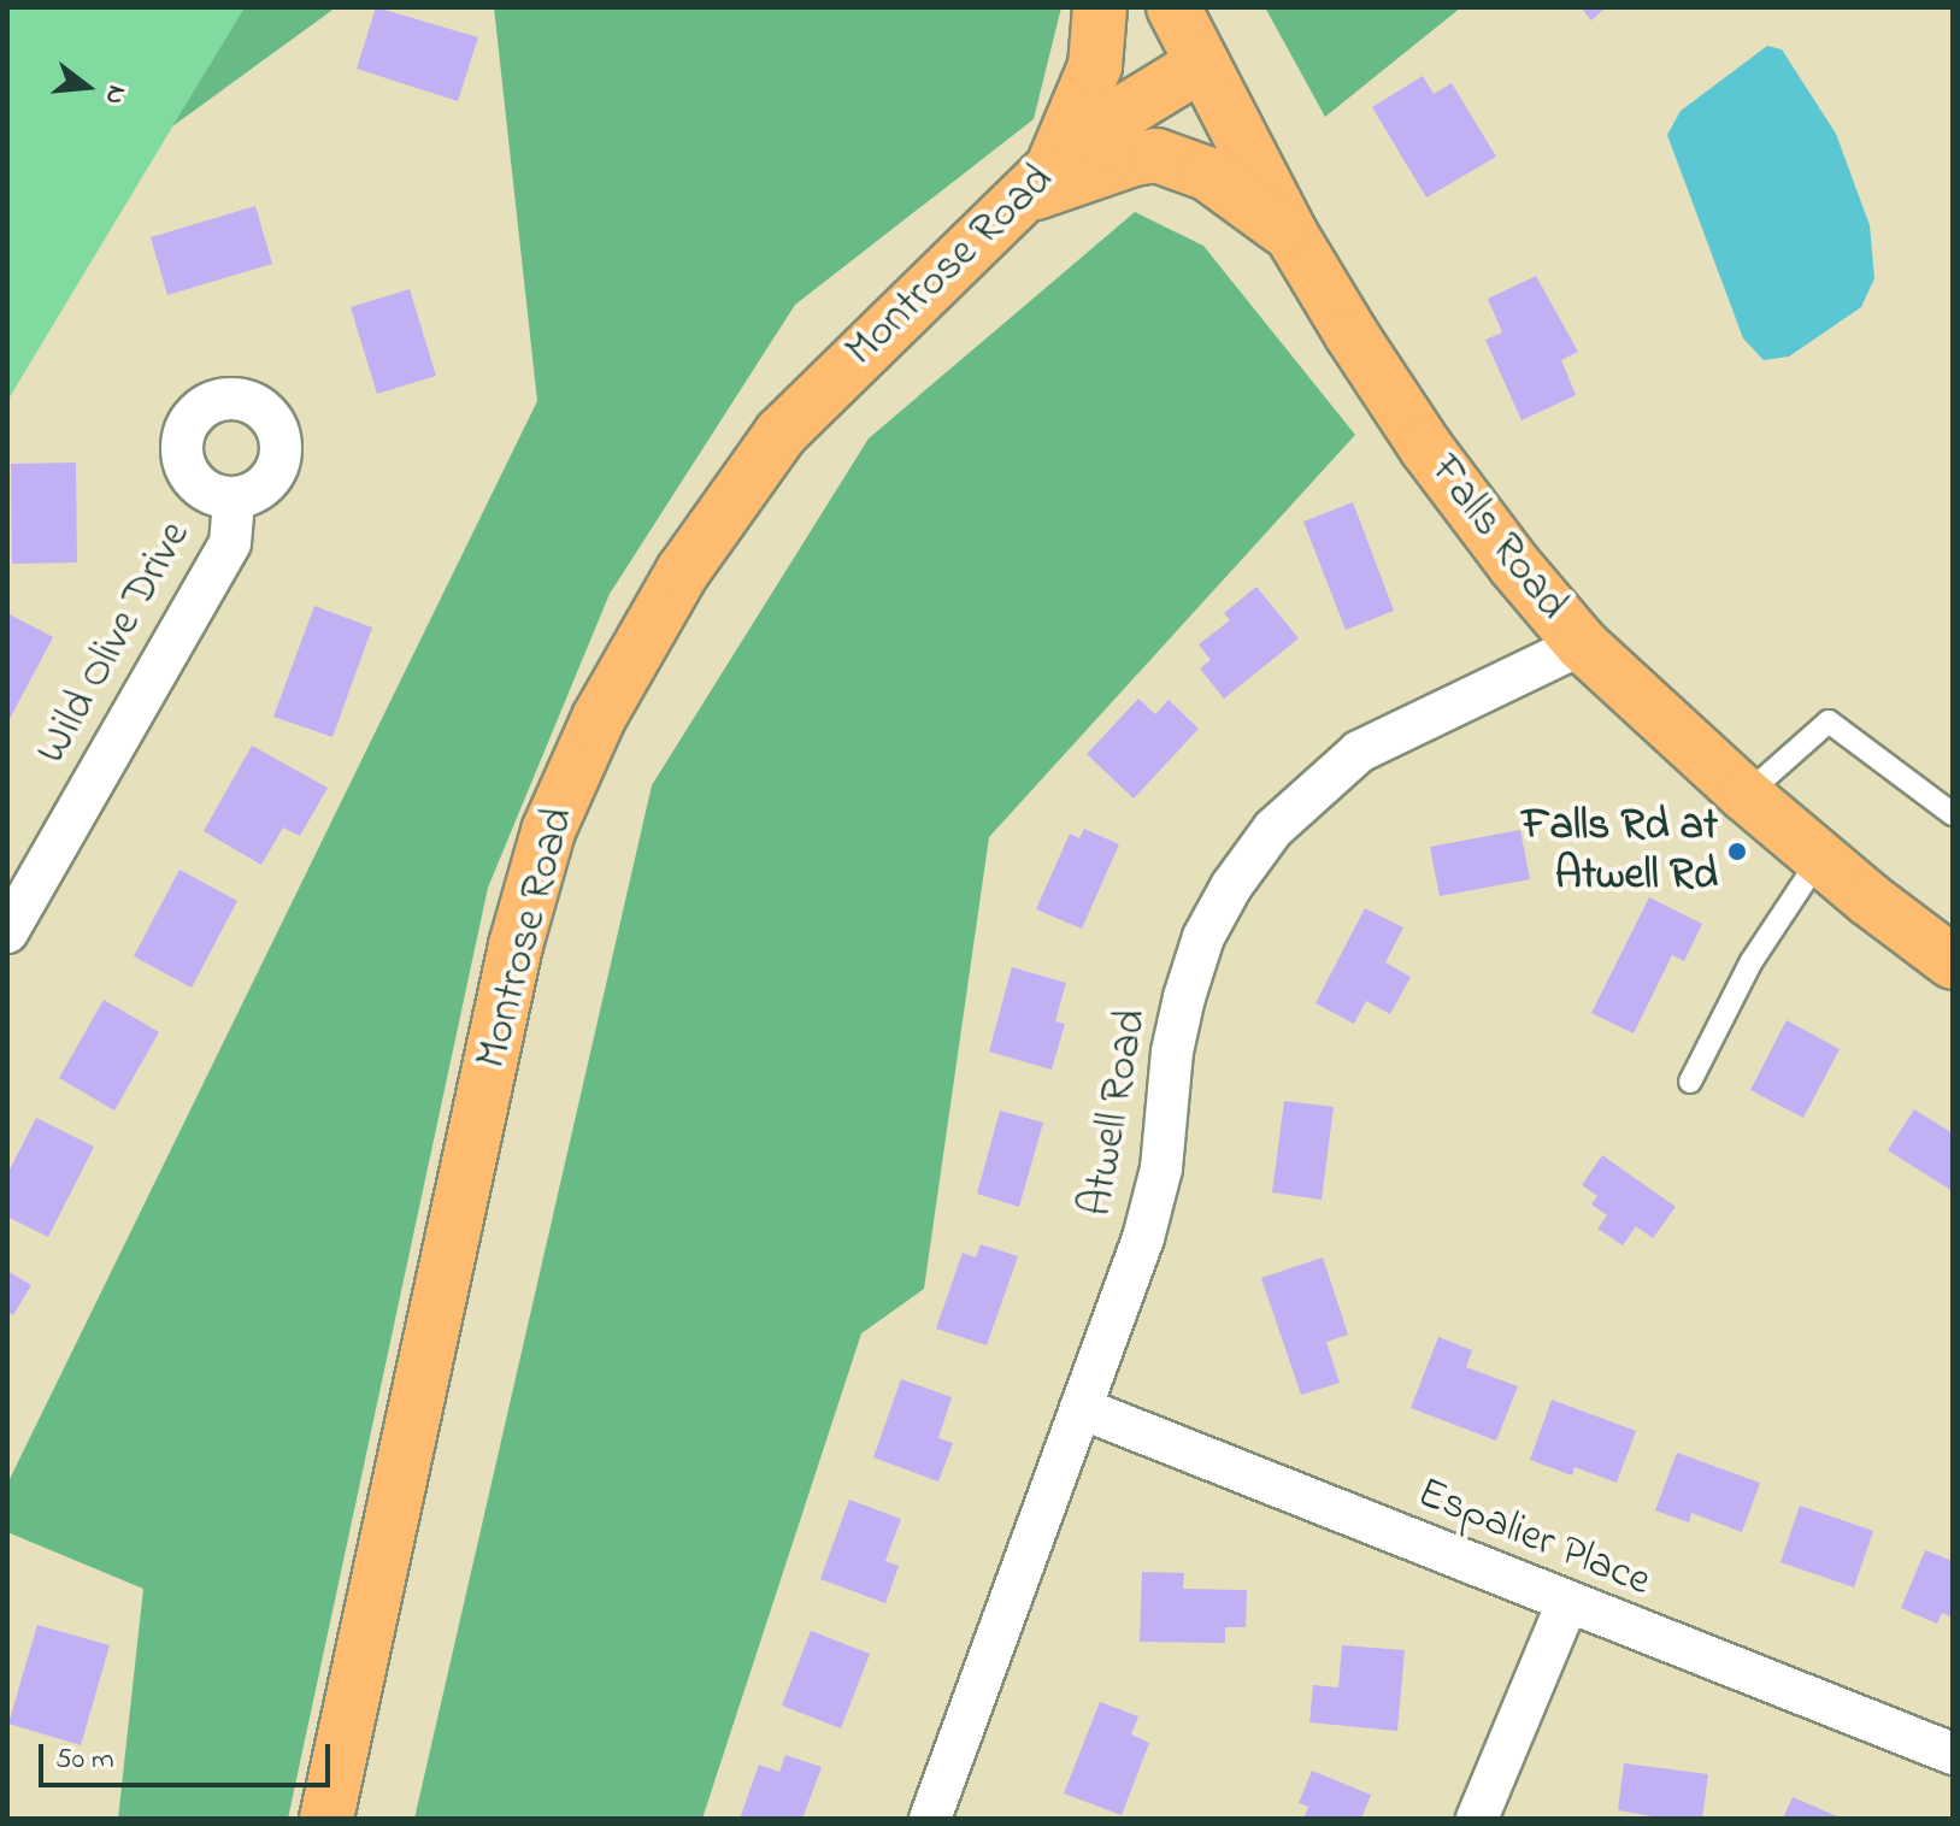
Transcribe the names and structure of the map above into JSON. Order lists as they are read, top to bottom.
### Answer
{
  "streets": {
    "main road": ["Montrose Road", "Falls Road"],
    "street": ["Wild Olive Drive", "Atwell Road", "Espalier Place"]
  },
  "crossings": [
    ["Montrose Road", "Falls Road"],
    ["Falls Road", "Atwell Road"],
    ["Atwell Road", "Espalier Place"]
  ],
  "places": ["Falls Rd at Atwell Rd"],
  "scale_bar": "50 m",
  "north": "right"
}
